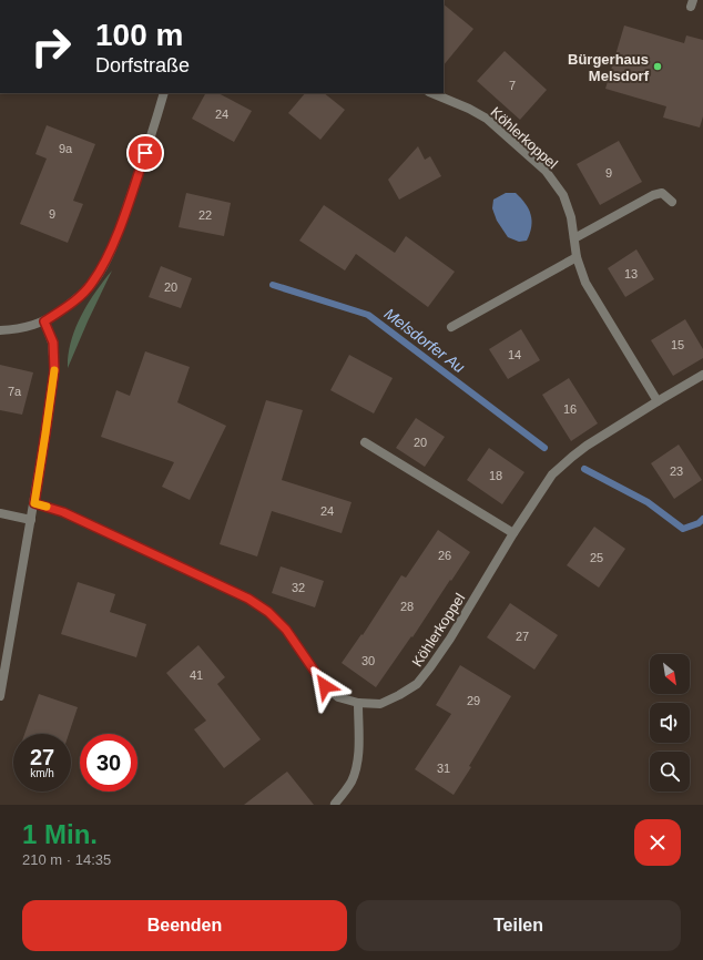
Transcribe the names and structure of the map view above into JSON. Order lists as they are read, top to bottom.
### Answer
{
  "streets": {
    "street": ["Köhlerkoppel"]
  },
  "water": ["Melsdorfer Au"],
  "places": ["Bürgerhaus Melsdorf"],
  "house_numbers": [
    "7",
    "24",
    "9a",
    "9",
    "9",
    "22",
    "13",
    "20",
    "15",
    "14",
    "7a",
    "16",
    "20",
    "23",
    "18",
    "24",
    "26",
    "25",
    "32",
    "28",
    "27",
    "30",
    "41",
    "29",
    "31"
  ],
  "north": "bottom right",
  "page": {
    "turn": ["100 m", "Dorfstraße"],
    "speed": "27 km/h",
    "limit": "30",
    "heading": ["1 Min.", "210 m · 14:35"],
    "buttons": ["Beenden", "Teilen"]
  }
}
